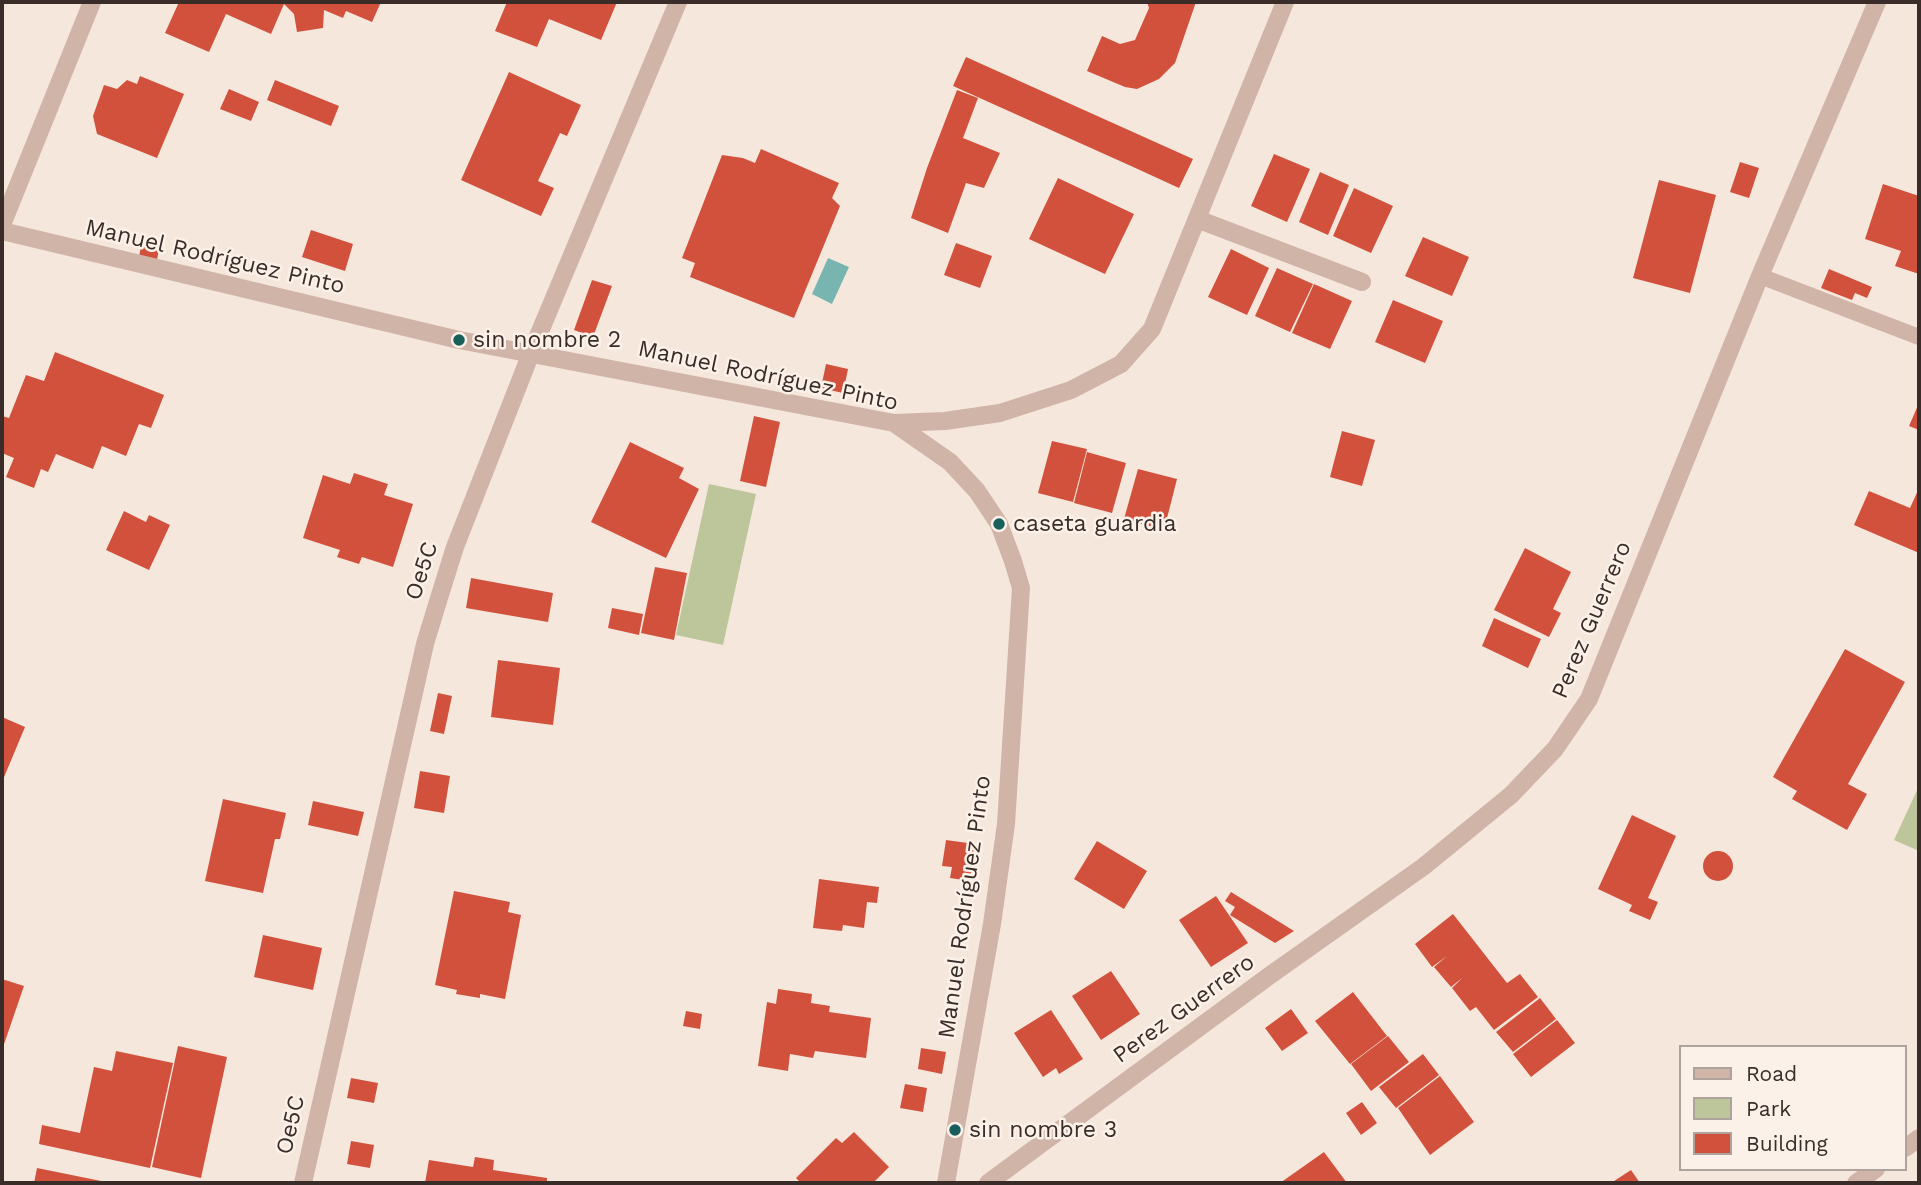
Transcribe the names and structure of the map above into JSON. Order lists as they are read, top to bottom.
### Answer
{
  "streets": {
    "street": ["Manuel Rodríguez Pinto", "Oe5C", "Perez Guerrero"]
  },
  "crossings": [
    ["Manuel Rodríguez Pinto", "Oe5C"]
  ],
  "places": ["sin nombre 2", "caseta guardia", "sin nombre 3"],
  "legend": ["Road", "Park", "Building"]
}
